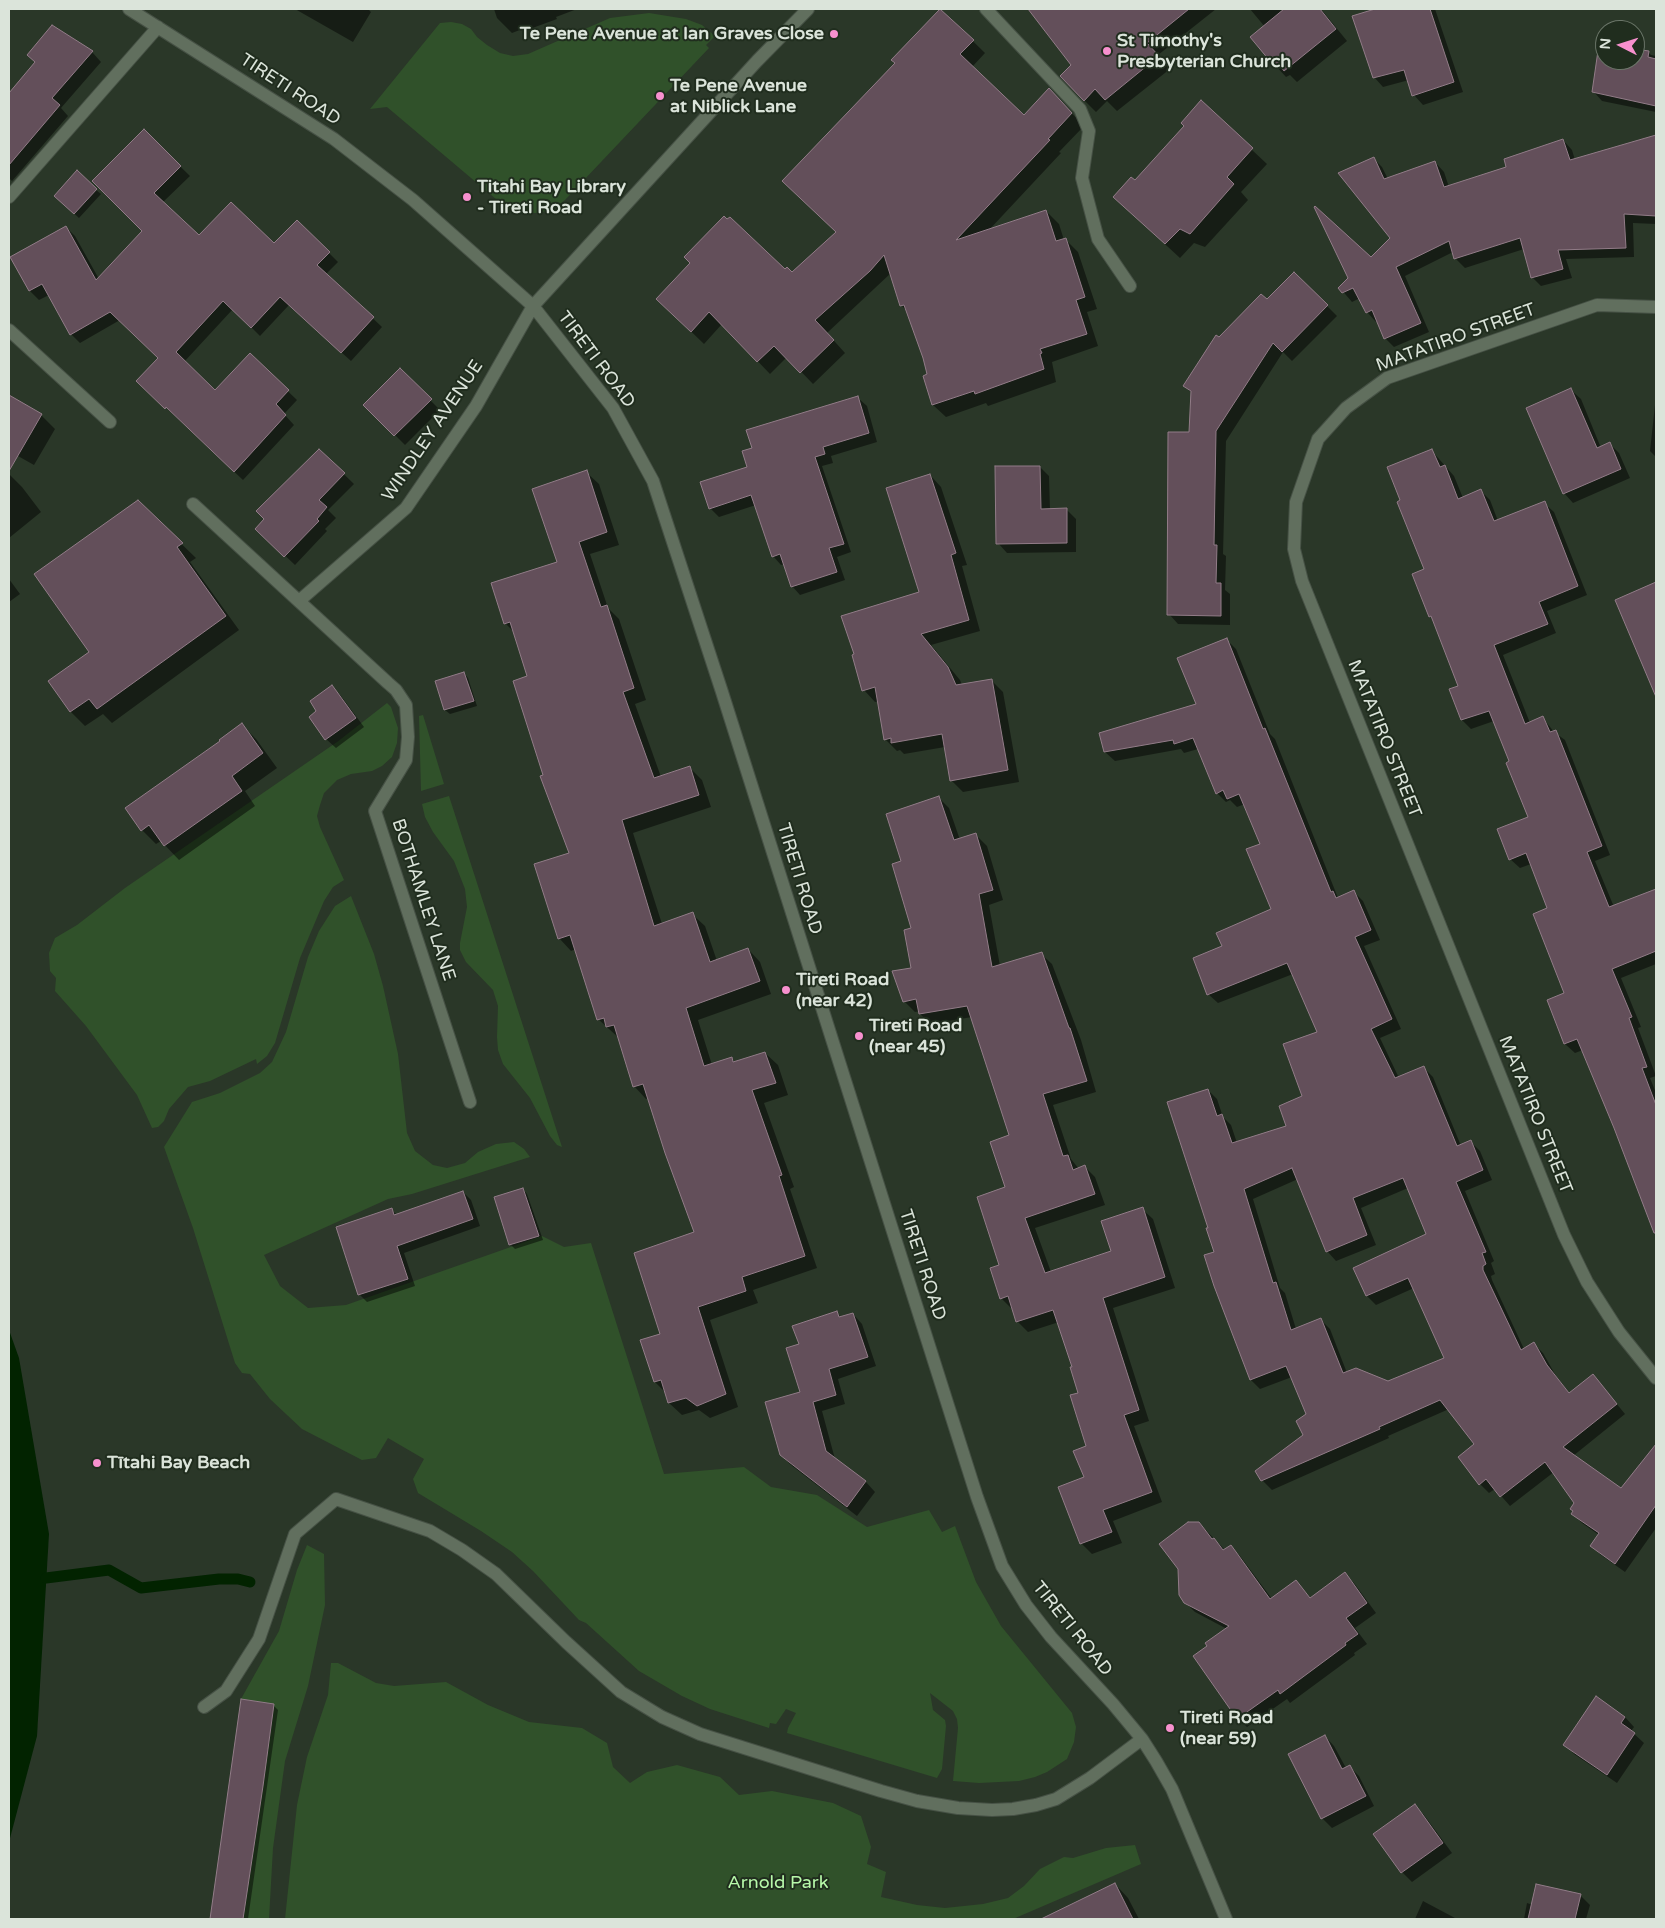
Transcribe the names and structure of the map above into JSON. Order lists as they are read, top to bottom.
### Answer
{
  "streets": {
    "street": [
      "TIRETI ROAD",
      "MATATIRO STREET",
      "WINDLEY AVENUE",
      "BOTHAMLEY LANE"
    ]
  },
  "crossings": [
    ["TIRETI ROAD", "WINDLEY AVENUE"],
    ["WINDLEY AVENUE", "BOTHAMLEY LANE"]
  ],
  "parks": ["Arnold Park"],
  "places": [
    "Te Pene Avenue at Ian Graves Close",
    "St Timothy's Presbyterian Church",
    "Te Pene Avenue at Niblick Lane",
    "Titahi Bay Library - Tireti Road",
    "Tireti Road (near 42)",
    "Tireti Road (near 45)",
    "Tītahi Bay Beach",
    "Tireti Road (near 59)"
  ],
  "north": "left"
}
